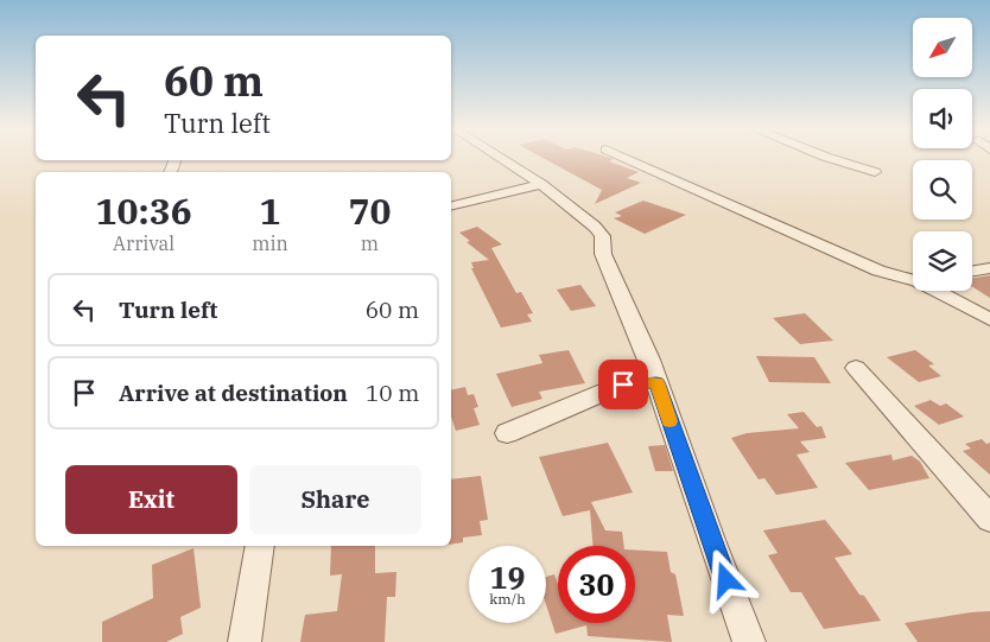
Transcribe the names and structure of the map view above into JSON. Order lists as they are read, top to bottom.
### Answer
{
  "north": "bottom left",
  "page": {
    "turn": ["60 m", "Turn left"],
    "eta": [
      "10:36",
      "Arrival",
      "1",
      "min",
      "70",
      "m"
    ],
    "list": [
      {
        "name": "Turn left",
        "value": "60 m"
      },
      {
        "name": "Arrive at destination",
        "value": "10 m"
      }
    ],
    "buttons": ["Exit", "Share"],
    "speed": "19 km/h",
    "limit": "30"
  }
}
